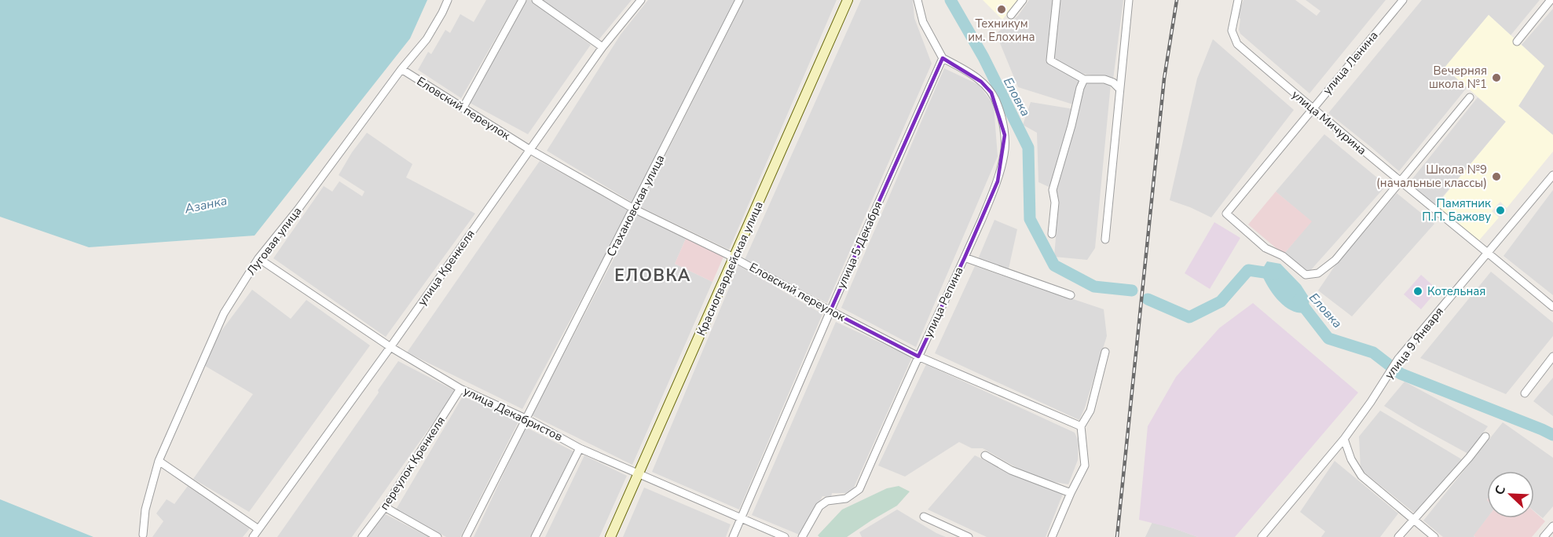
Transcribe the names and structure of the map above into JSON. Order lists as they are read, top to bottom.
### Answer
{
  "streets": {
    "main road": ["Красногвардейская улица"],
    "street": [
      "улица Ленина",
      "Еловский переулок",
      "улица Мичурина",
      "Стахановская улица",
      "Луговая улица",
      "улица 5 Декабря",
      "улица Кренкеля",
      "улица Репина",
      "улица 9 Января",
      "улица Декабристов",
      "переулок Кренкеля"
    ]
  },
  "crossings": [
    ["улица Ленина", "улица Мичурина"],
    ["Еловский переулок", "Стахановская улица"],
    ["Еловский переулок", "Луговая улица"],
    ["Еловский переулок", "улица 5 Декабря"],
    ["Еловский переулок", "улица Кренкеля"],
    ["Еловский переулок", "Красногвардейская улица"],
    ["Еловский переулок", "улица Репина"],
    ["улица Мичурина", "улица 9 Января"],
    ["Стахановская улица", "улица Декабристов"],
    ["Луговая улица", "улица Декабристов"],
    ["улица 5 Декабря", "улица Репина"],
    ["улица 5 Декабря", "улица Декабристов"],
    ["улица Кренкеля", "улица Декабристов"],
    ["Красногвардейская улица", "улица Декабристов"],
    ["улица Декабристов", "переулок Кренкеля"]
  ],
  "districts": ["ЕЛОВКА"],
  "water": ["Еловка", "Азанка"],
  "places": [
    "Техникум им. Елохина",
    "Вечерняя школа №1",
    "Школа №9 (начальные классы)",
    "Памятник П.П. Бажову",
    "Котельная"
  ],
  "north": "top left"
}
